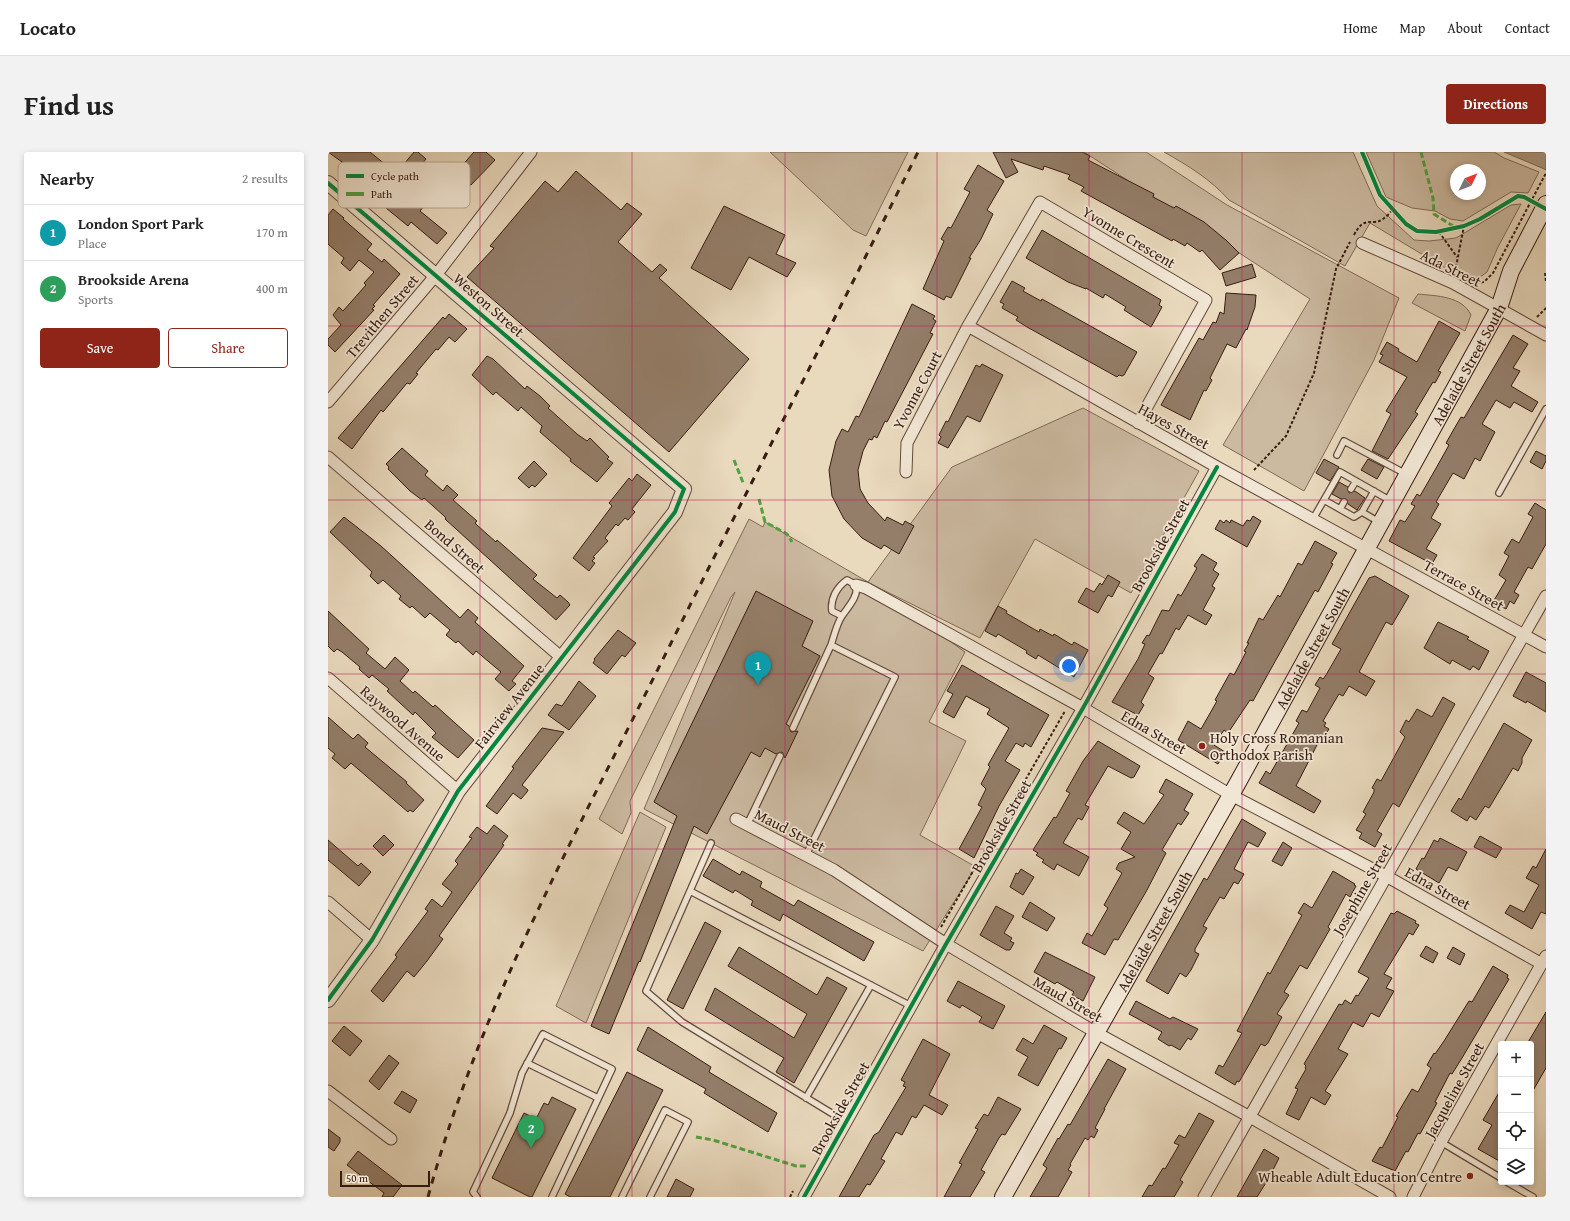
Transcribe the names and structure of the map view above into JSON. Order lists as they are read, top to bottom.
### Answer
{
  "streets": {
    "main road": ["Adelaide Street South"],
    "street": [
      "Yvonne Crescent",
      "Ada Street",
      "Weston Street",
      "Trevithen Street",
      "Yvonne Court",
      "Hayes Street",
      "Brookside Street",
      "Bond Street",
      "Terrace Street",
      "Fairview Avenue",
      "Raywood Avenue",
      "Edna Street",
      "Maud Street",
      "Josephine Street",
      "Jacqueline Street"
    ]
  },
  "crossings": [
    ["Yvonne Crescent", "Yvonne Court"],
    ["Yvonne Crescent", "Hayes Street"],
    ["Ada Street", "Adelaide Street South"],
    ["Weston Street", "Trevithen Street"],
    ["Weston Street", "Fairview Avenue"],
    ["Adelaide Street South", "Hayes Street"],
    ["Adelaide Street South", "Terrace Street"],
    ["Adelaide Street South", "Edna Street"],
    ["Adelaide Street South", "Maud Street"],
    ["Yvonne Court", "Hayes Street"],
    ["Hayes Street", "Brookside Street"],
    ["Hayes Street", "Terrace Street"],
    ["Brookside Street", "Edna Street"],
    ["Brookside Street", "Maud Street"],
    ["Bond Street", "Fairview Avenue"],
    ["Terrace Street", "Josephine Street"],
    ["Fairview Avenue", "Raywood Avenue"],
    ["Edna Street", "Josephine Street"],
    ["Edna Street", "Jacqueline Street"],
    ["Maud Street", "Josephine Street"]
  ],
  "places": ["Holy Cross Romanian Orthodox Parish", "Wheable Adult Education Centre"],
  "legend": ["Cycle path", "Path"],
  "scale_bar": "50 m",
  "north": "top right",
  "page": {
    "header": "Locato",
    "nav": [
      "Home",
      "Map",
      "About",
      "Contact"
    ],
    "title": "Find us",
    "buttons": [
      "Directions",
      ["Save", "Share"]
    ],
    "heading": ["Nearby", "2 results"],
    "list": [
      {
        "mark": "1",
        "name": "London Sport Park",
        "note": "Place",
        "value": "170 m"
      },
      {
        "mark": "2",
        "name": "Brookside Arena",
        "note": "Sports",
        "value": "400 m"
      }
    ],
    "pins": ["1", "2"],
    "map_buttons": ["+", "−"],
    "scale": "50 m"
  }
}
